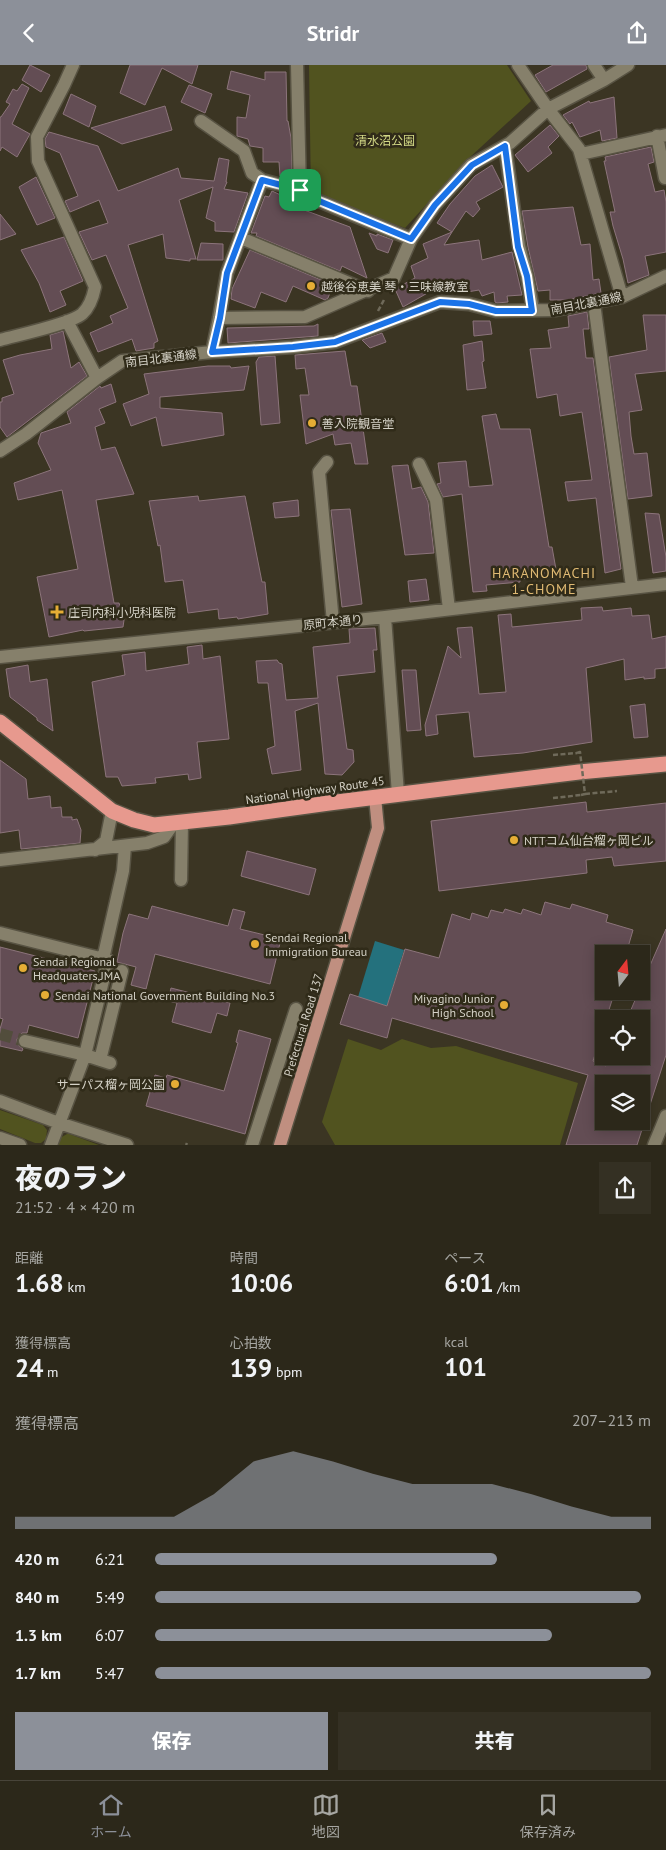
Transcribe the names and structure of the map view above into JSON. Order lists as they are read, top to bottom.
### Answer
{
  "streets": {
    "highway": ["National Highway Route 45"],
    "main road": ["Prefectural Road 137"],
    "street": ["南目北裏通線", "原町本通り"]
  },
  "crossings": [
    ["National Highway Route 45", "Prefectural Road 137"]
  ],
  "districts": ["HARANOMACHI 1-CHOME"],
  "parks": ["清水沼公園"],
  "places": {
    "other": [
      "越後谷恵美 琴・三味線教室",
      "善入院観音堂",
      "NTTコム仙台榴ヶ岡ビル",
      "Sendai Regional Immigration Bureau",
      "Sendai Regional Headquaters,JMA",
      "Sendai National Government Building No.3",
      "Miyagino Junior High School",
      "サーパス榴ヶ岡公園"
    ],
    "health": ["庄司内科小児科医院"]
  },
  "north": "top",
  "page": {
    "header": "Stridr",
    "heading": ["夜のラン", "21:52 · 4 × 420 m"],
    "stats": [
      ["距離", "1.68 km"],
      ["時間", "10:06"],
      ["ペース", "6:01 /km"],
      ["獲得標高", "24 m"],
      ["心拍数", "139 bpm"],
      ["kcal", "101"]
    ],
    "chart": ["獲得標高", "207–213 m"],
    "list": [
      {
        "name": "420 m",
        "note": "6:21"
      },
      {
        "name": "840 m",
        "note": "5:49"
      },
      {
        "name": "1.3 km",
        "note": "6:07"
      },
      {
        "name": "1.7 km",
        "note": "5:47"
      }
    ],
    "buttons": ["保存", "共有"],
    "tabs": ["ホーム", "地図", "保存済み"]
  }
}
